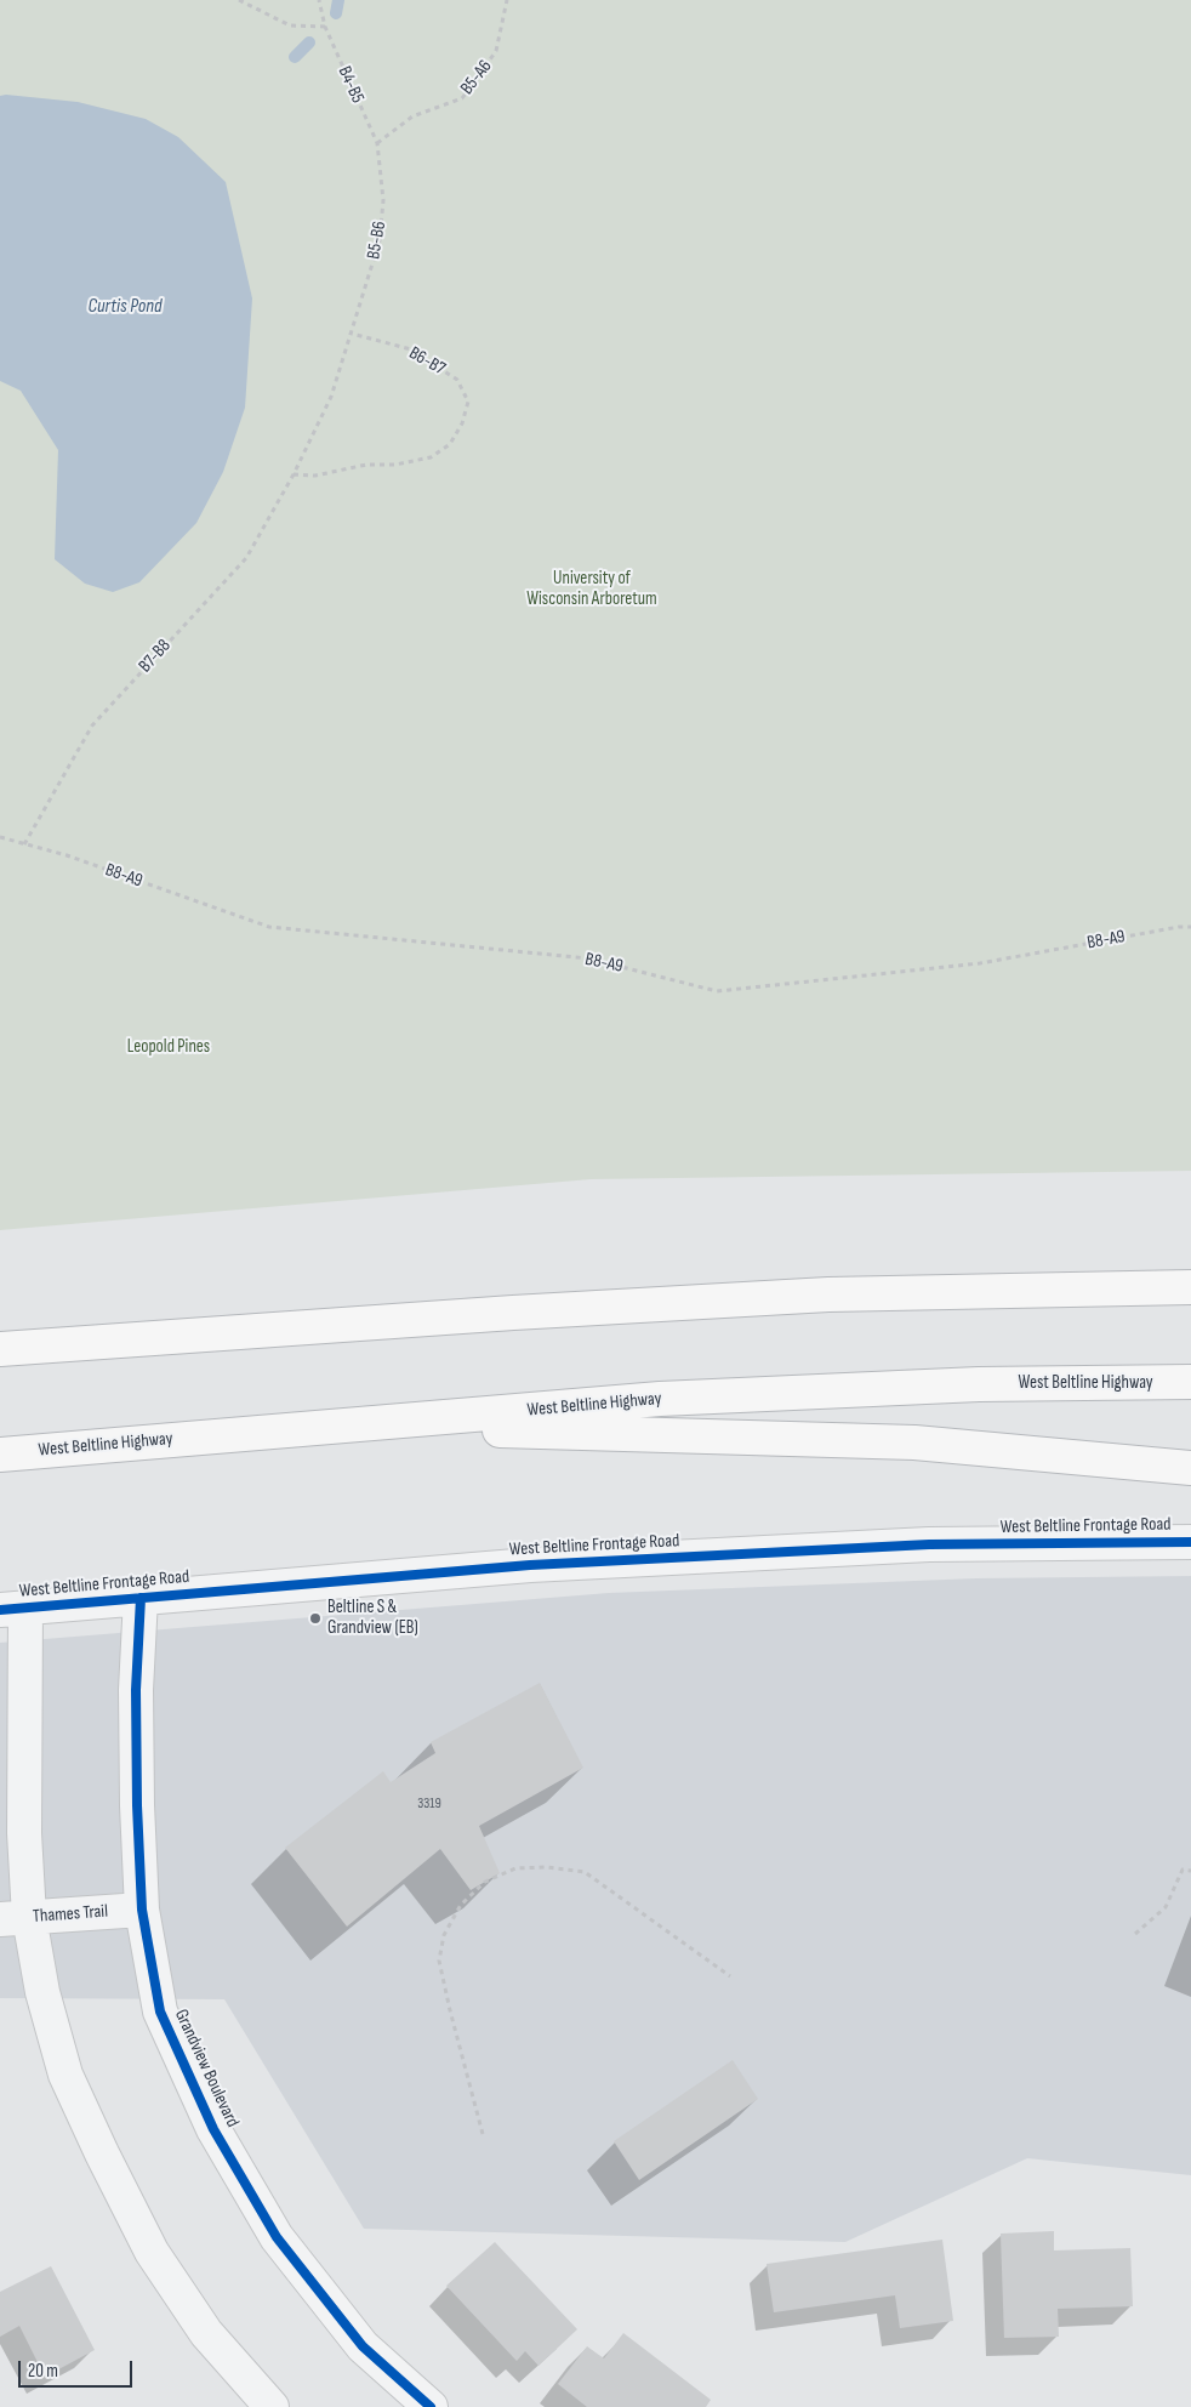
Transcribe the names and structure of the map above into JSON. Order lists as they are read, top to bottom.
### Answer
{
  "streets": {
    "highway": ["West Beltline Highway"],
    "street": ["West Beltline Frontage Road", "Thames Trail", "Grandview Boulevard"],
    "path": [
      "B5-A6",
      "B4-B5",
      "B5-B6",
      "B6-B7",
      "B7-B8",
      "B8-A9"
    ]
  },
  "crossings": [
    ["B5-A6", "B4-B5"],
    ["B5-A6", "B5-B6"],
    ["B4-B5", "B5-B6"],
    ["B5-B6", "B6-B7"],
    ["B6-B7", "B7-B8"],
    ["B7-B8", "B8-A9"],
    ["West Beltline Frontage Road", "Grandview Boulevard"],
    ["Thames Trail", "Grandview Boulevard"]
  ],
  "water": ["Curtis Pond"],
  "parks": ["University of Wisconsin Arboretum", "Leopold Pines"],
  "places": ["Beltline S & Grandview (EB)"],
  "house_numbers": ["3319"],
  "scale_bar": "20 m"
}
